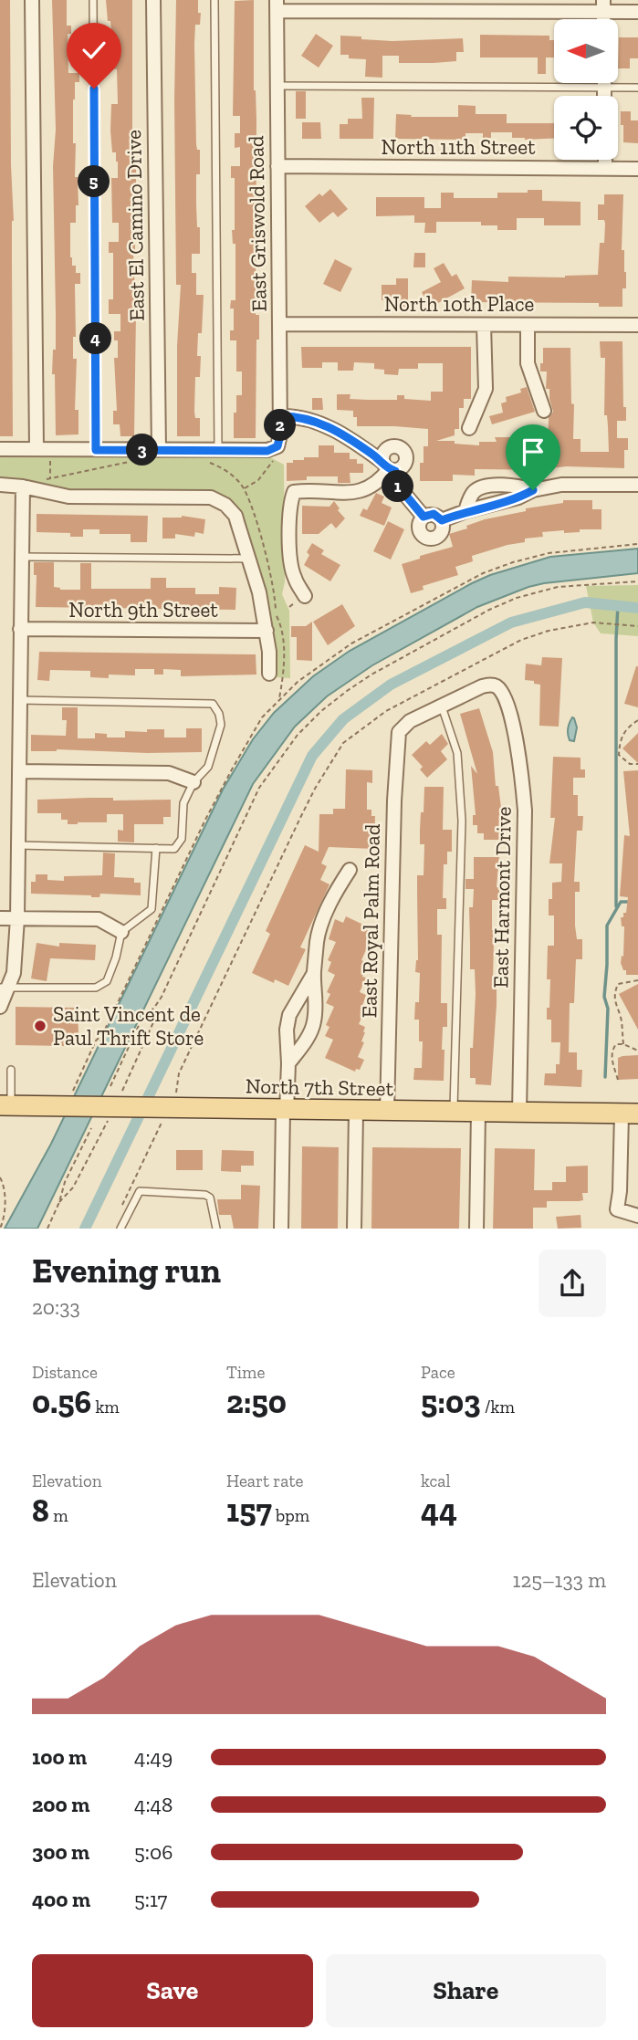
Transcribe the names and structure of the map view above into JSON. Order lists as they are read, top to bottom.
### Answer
{
  "streets": {
    "main road": ["North 7th Street"],
    "street": [
      "North 11th Street",
      "East Griswold Road",
      "East El Camino Drive",
      "North 10th Place",
      "North 9th Street",
      "East Harmont Drive",
      "East Royal Palm Road"
    ]
  },
  "crossings": [
    ["North 11th Street", "East Griswold Road"],
    ["East Griswold Road", "North 10th Place"],
    ["East Harmont Drive", "East Royal Palm Road"],
    ["East Harmont Drive", "North 7th Street"],
    ["East Royal Palm Road", "North 7th Street"]
  ],
  "places": ["Saint Vincent de Paul Thrift Store"],
  "north": "left",
  "page": {
    "pins": [
      "5",
      "4",
      "2",
      "3",
      "1"
    ],
    "heading": ["Evening run", "20:33"],
    "stats": [
      ["Distance", "0.56 km"],
      ["Time", "2:50"],
      ["Pace", "5:03 /km"],
      ["Elevation", "8 m"],
      ["Heart rate", "157 bpm"],
      ["kcal", "44"]
    ],
    "chart": ["Elevation", "125–133 m"],
    "list": [
      {
        "name": "100 m",
        "note": "4:49"
      },
      {
        "name": "200 m",
        "note": "4:48"
      },
      {
        "name": "300 m",
        "note": "5:06"
      },
      {
        "name": "400 m",
        "note": "5:17"
      }
    ],
    "buttons": ["Save", "Share"]
  }
}
